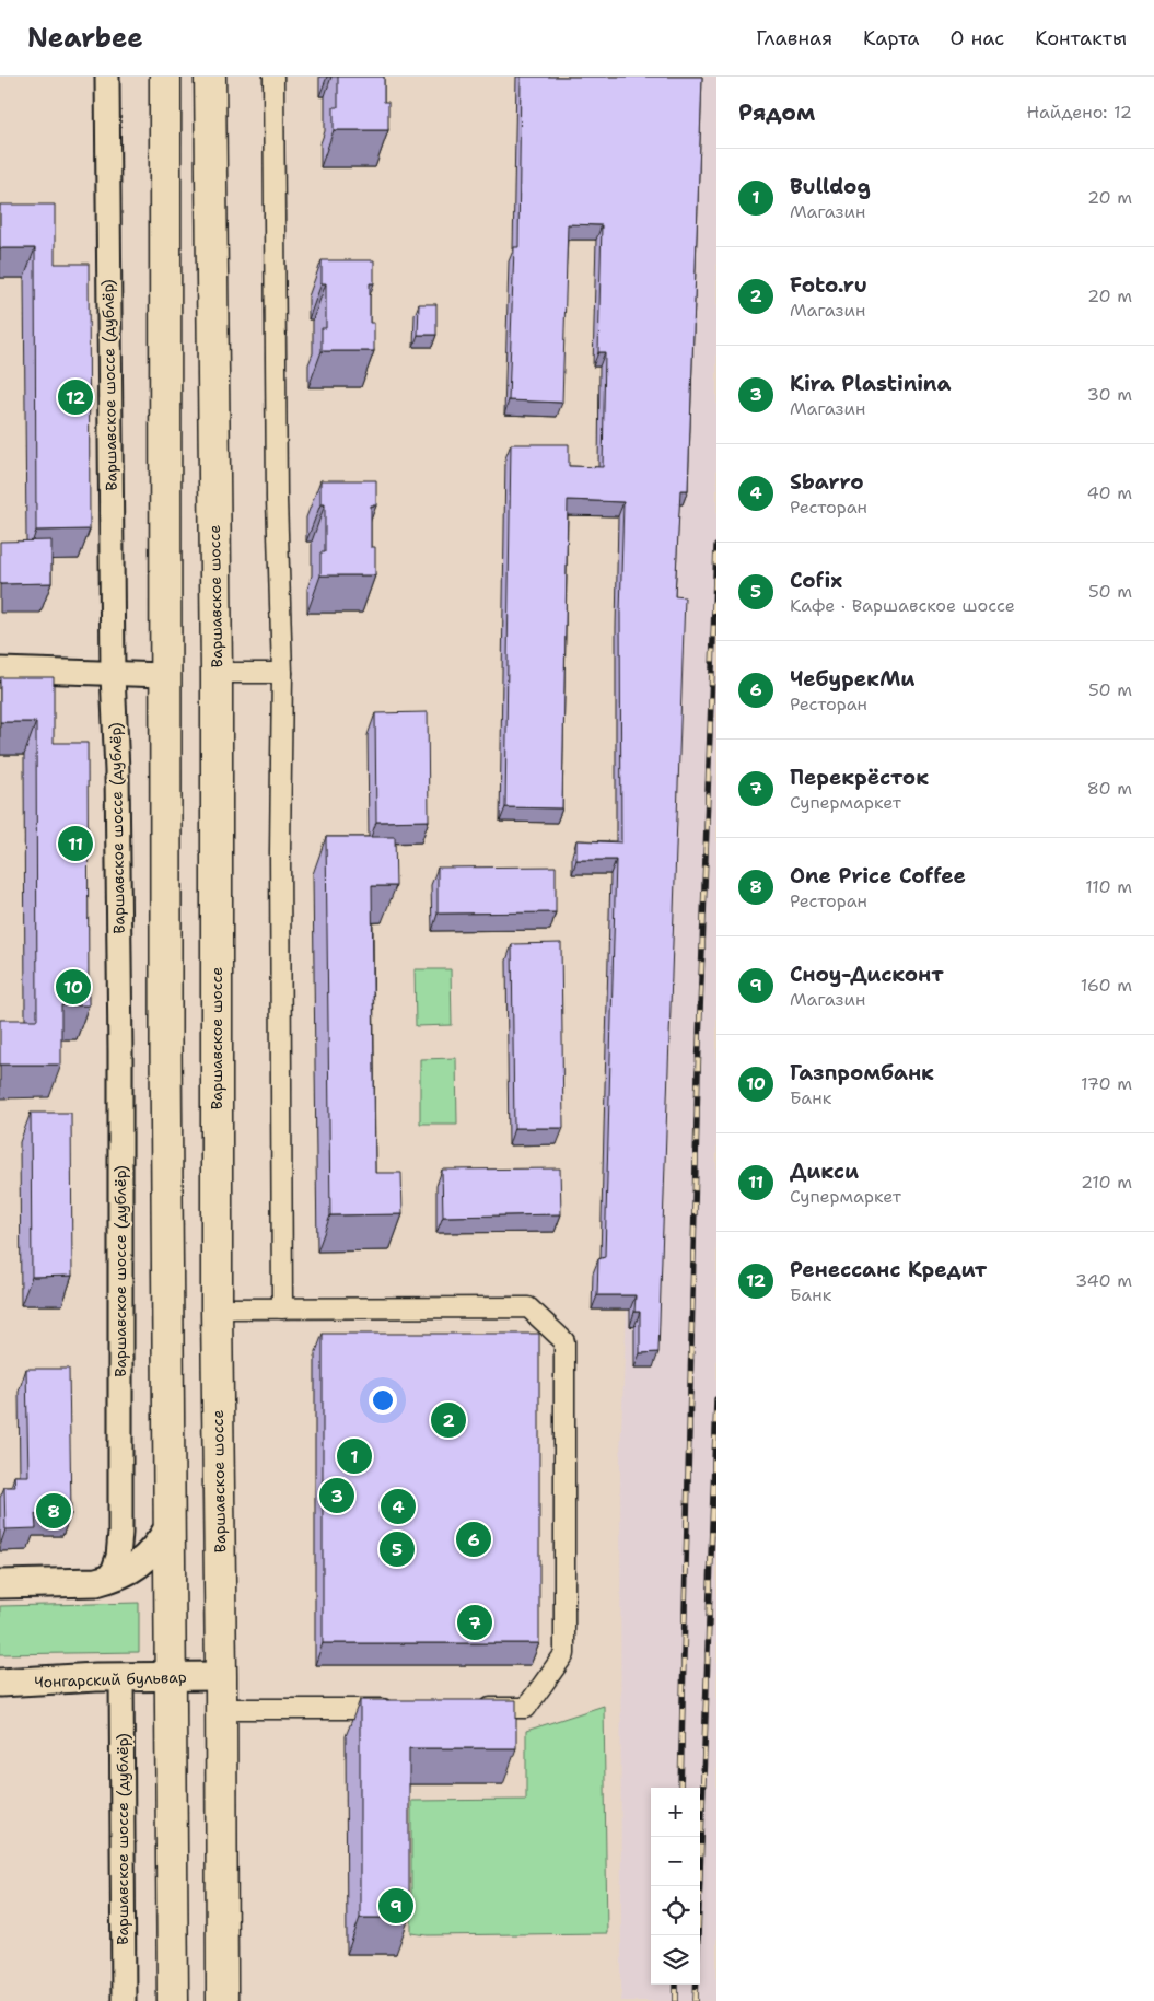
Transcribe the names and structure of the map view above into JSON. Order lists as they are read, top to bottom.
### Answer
{
  "streets": {
    "main road": ["Варшавское шоссе", "Чонгарский бульвар"],
    "street": ["Варшавское шоссе (дублёр)"]
  },
  "crossings": [
    ["Варшавское шоссе (дублёр)", "Чонгарский бульвар"],
    ["Варшавское шоссе", "Чонгарский бульвар"]
  ],
  "page": {
    "header": "Nearbee",
    "nav": [
      "Главная",
      "Карта",
      "О нас",
      "Контакты"
    ],
    "heading": ["Рядом", "Найдено: 12"],
    "list": [
      {
        "mark": "1",
        "name": "Bulldog",
        "note": "Магазин",
        "value": "20 m"
      },
      {
        "mark": "2",
        "name": "Foto.ru",
        "note": "Магазин",
        "value": "20 m"
      },
      {
        "mark": "3",
        "name": "Kira Plastinina",
        "note": "Магазин",
        "value": "30 m"
      },
      {
        "mark": "4",
        "name": "Sbarro",
        "note": "Ресторан",
        "value": "40 m"
      },
      {
        "mark": "5",
        "name": "Cofix",
        "note": "Кафе · Варшавское шоссе",
        "value": "50 m"
      },
      {
        "mark": "6",
        "name": "ЧебурекМи",
        "note": "Ресторан",
        "value": "50 m"
      },
      {
        "mark": "7",
        "name": "Перекрёсток",
        "note": "Супермаркет",
        "value": "80 m"
      },
      {
        "mark": "8",
        "name": "One Price Coffee",
        "note": "Ресторан",
        "value": "110 m"
      },
      {
        "mark": "9",
        "name": "Сноу-Дисконт",
        "note": "Магазин",
        "value": "160 m"
      },
      {
        "mark": "10",
        "name": "Газпромбанк",
        "note": "Банк",
        "value": "170 m"
      },
      {
        "mark": "11",
        "name": "Дикси",
        "note": "Супермаркет",
        "value": "210 m"
      },
      {
        "mark": "12",
        "name": "Ренессанс Кредит",
        "note": "Банк",
        "value": "340 m"
      }
    ],
    "pins": [
      "12",
      "11",
      "10",
      "2",
      "1",
      "3",
      "4",
      "8",
      "6",
      "5",
      "7",
      "9"
    ],
    "map_buttons": ["+", "−"]
  }
}
